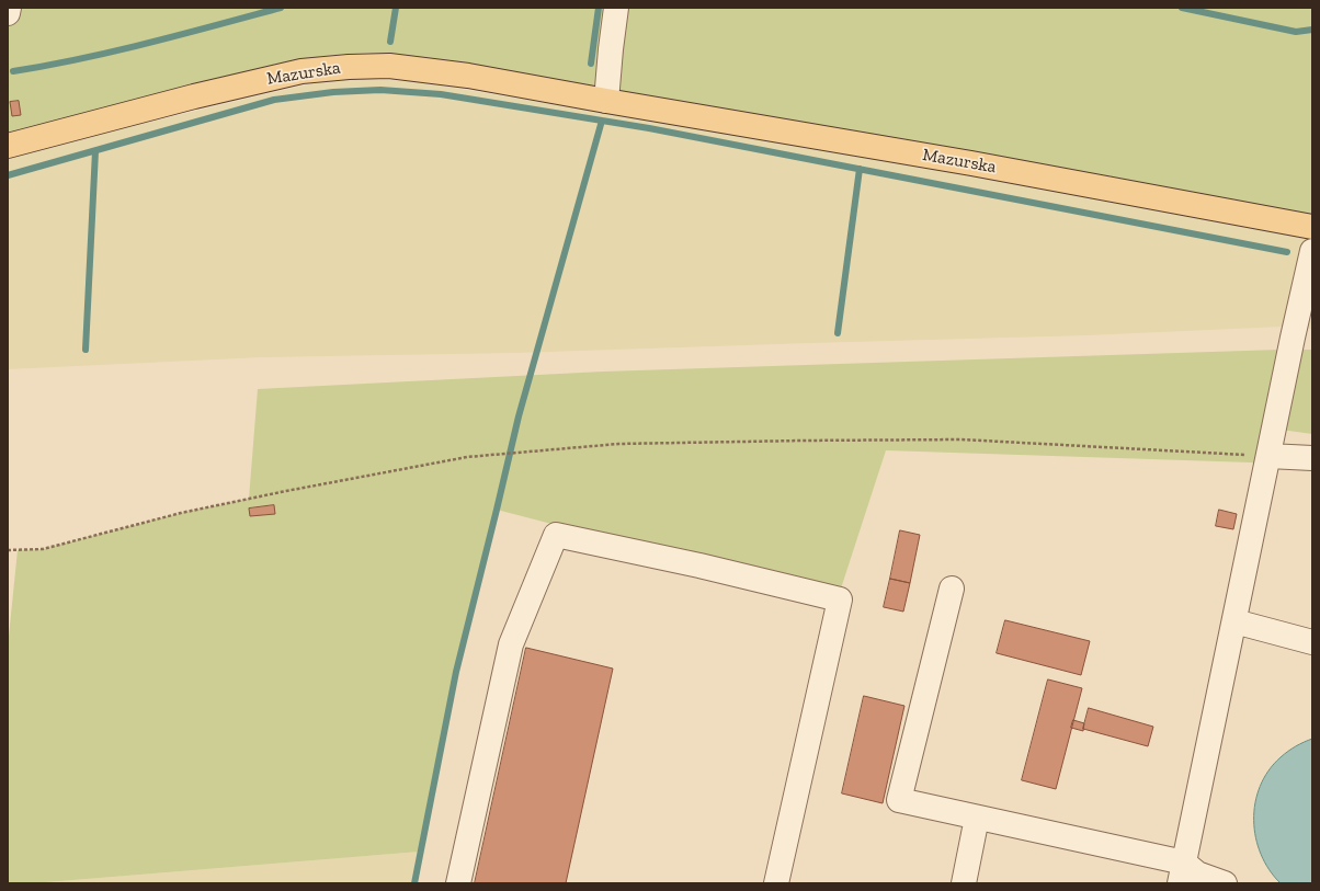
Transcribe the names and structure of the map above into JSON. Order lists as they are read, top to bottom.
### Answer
{
  "streets": {
    "main road": ["Mazurska"]
  }
}
